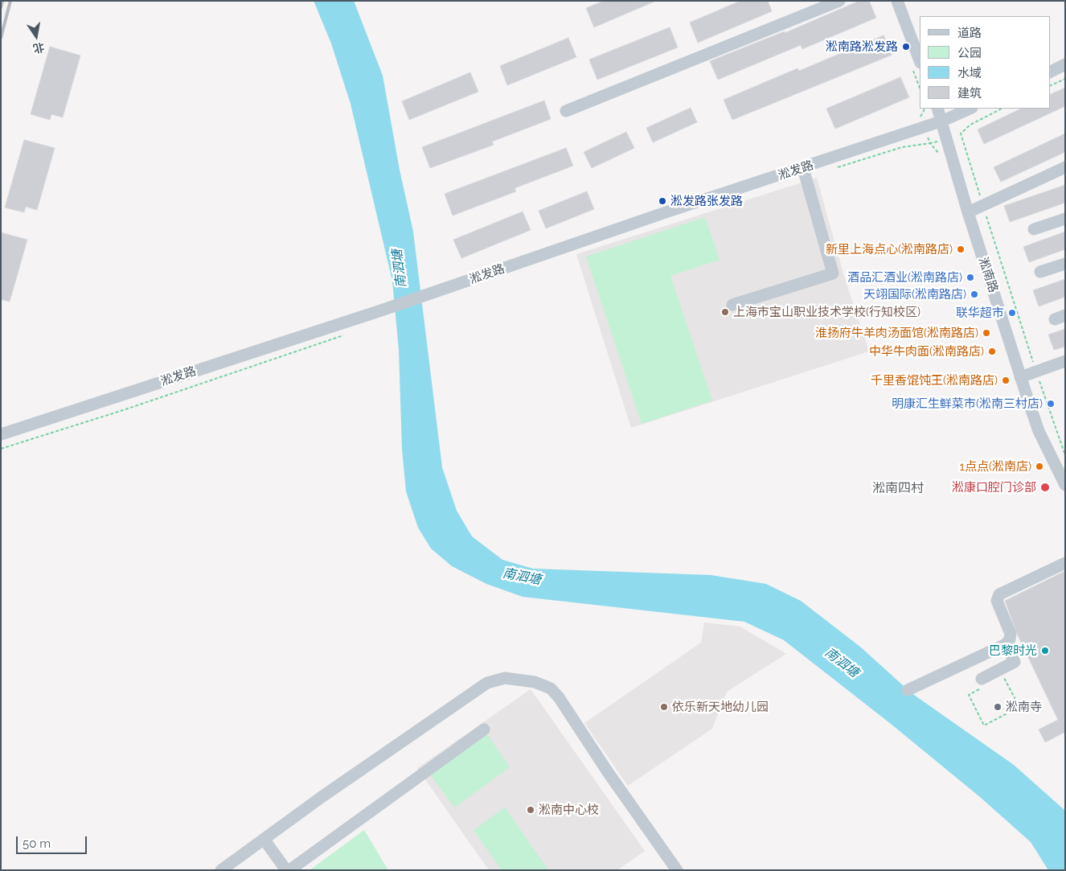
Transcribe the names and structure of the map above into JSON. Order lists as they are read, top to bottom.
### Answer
{
  "streets": {
    "street": ["淞发路", "淞南路"]
  },
  "crossings": [
    ["淞发路", "淞南路"]
  ],
  "districts": ["淞南四村"],
  "water": ["南泗塘"],
  "places": [
    "淞南路淞发路",
    "淞发路张发路",
    "新里上海点心(淞南路店)",
    "酒品汇酒业(淞南路店)",
    "天翊国际(淞南路店)",
    "上海市宝山职业技术学校(行知校区)",
    "联华超市",
    "淮扬府牛羊肉汤面馆(淞南路店)",
    "中华牛肉面(淞南路店)",
    "千里香馄饨王(淞南路店)",
    "明康汇生鲜菜市(淞南三村店)",
    "1点点(淞南店)",
    "淞康口腔门诊部",
    "巴黎时光",
    "依乐新天地幼儿园",
    "淞南寺",
    "淞南中心校"
  ],
  "legend": [
    "道路",
    "公园",
    "水域",
    "建筑"
  ],
  "scale_bar": "50 m",
  "north": "bottom"
}
